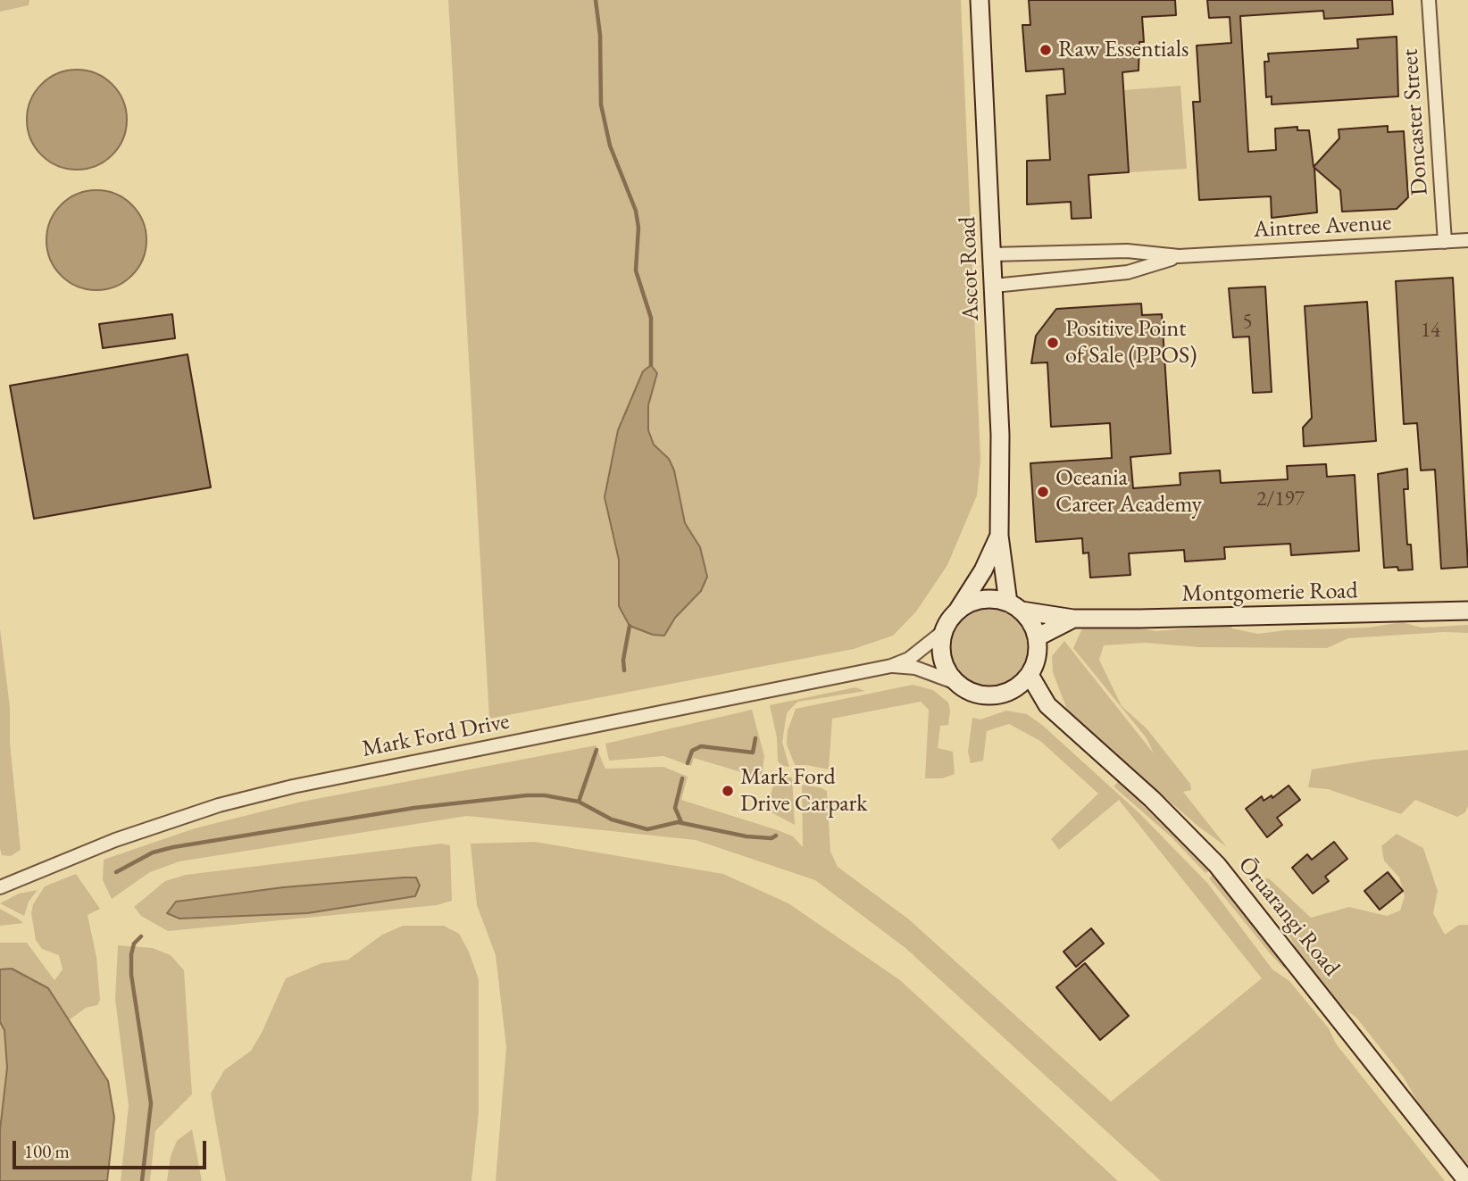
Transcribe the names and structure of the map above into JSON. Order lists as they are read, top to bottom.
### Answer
{
  "streets": {
    "street": [
      "Doncaster Street",
      "Aintree Avenue",
      "Ascot Road",
      "Montgomerie Road",
      "Mark Ford Drive",
      "Ōruarangi Road"
    ]
  },
  "crossings": [
    ["Doncaster Street", "Aintree Avenue"],
    ["Aintree Avenue", "Ascot Road"],
    ["Ascot Road", "Montgomerie Road"],
    ["Ascot Road", "Mark Ford Drive"],
    ["Ascot Road", "Ōruarangi Road"],
    ["Montgomerie Road", "Mark Ford Drive"],
    ["Montgomerie Road", "Ōruarangi Road"],
    ["Mark Ford Drive", "Ōruarangi Road"]
  ],
  "places": [
    "Raw Essentials",
    "Positive Point of Sale (PPOS)",
    "Oceania Career Academy",
    "Mark Ford Drive Carpark"
  ],
  "house_numbers": ["5", "14", "2/197"],
  "scale_bar": "100 m"
}
